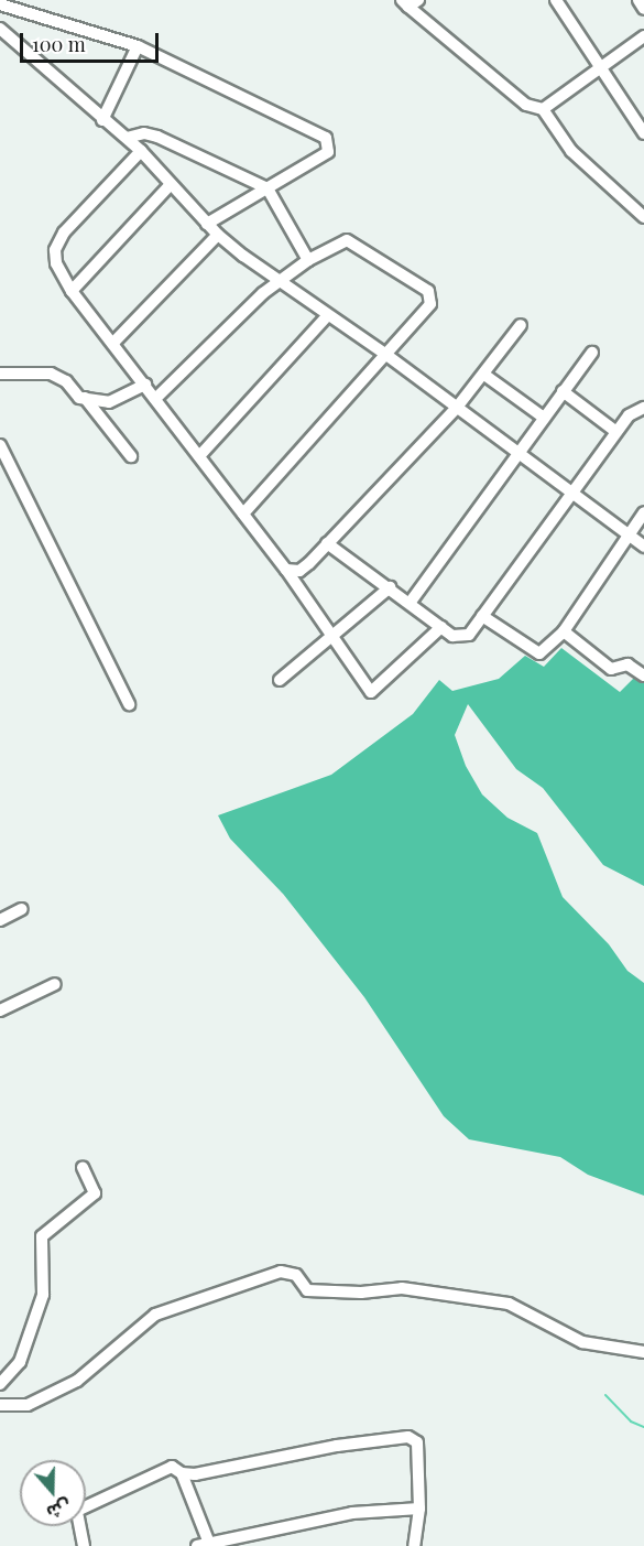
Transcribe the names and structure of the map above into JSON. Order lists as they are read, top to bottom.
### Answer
{
  "scale_bar": "100 m",
  "north": "bottom"
}
